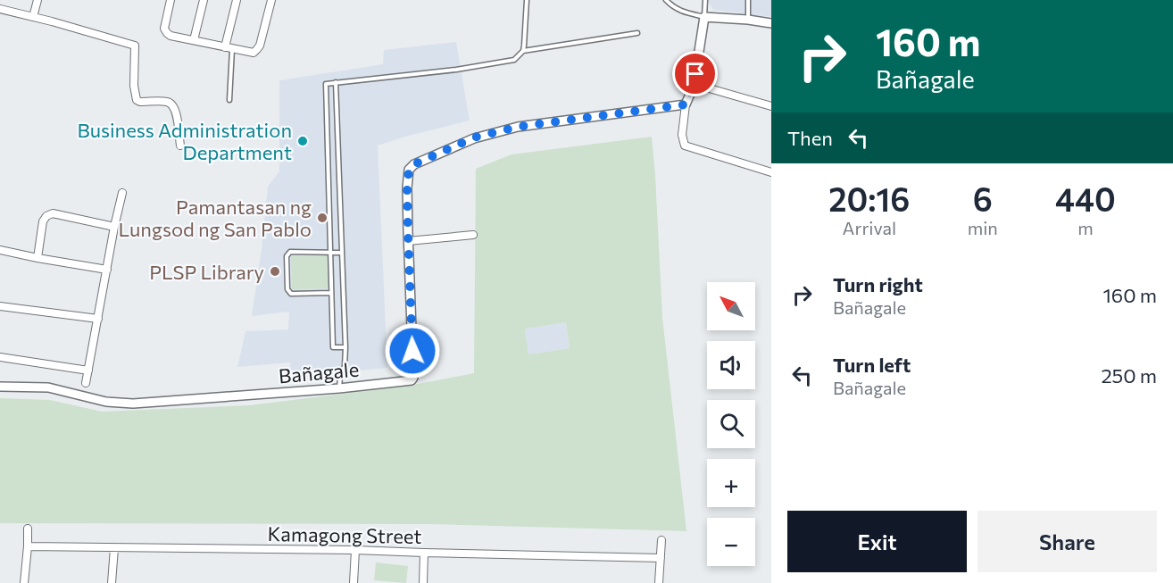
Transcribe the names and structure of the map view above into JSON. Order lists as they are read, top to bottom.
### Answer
{
  "streets": {
    "street": ["Bañagale", "Kamagong Street"]
  },
  "places": ["Business Administration Department", "Pamantasan ng Lungsod ng San Pablo", "PLSP Library"],
  "north": "top left",
  "page": {
    "turn": ["160 m", "Bañagale"],
    "then": "Then",
    "eta": [
      "20:16",
      "Arrival",
      "6",
      "min",
      "440",
      "m"
    ],
    "list": [
      {
        "name": "Turn right",
        "note": "Bañagale",
        "value": "160 m"
      },
      {
        "name": "Turn left",
        "note": "Bañagale",
        "value": "250 m"
      }
    ],
    "map_buttons": ["+", "−"],
    "buttons": ["Exit", "Share"]
  }
}
